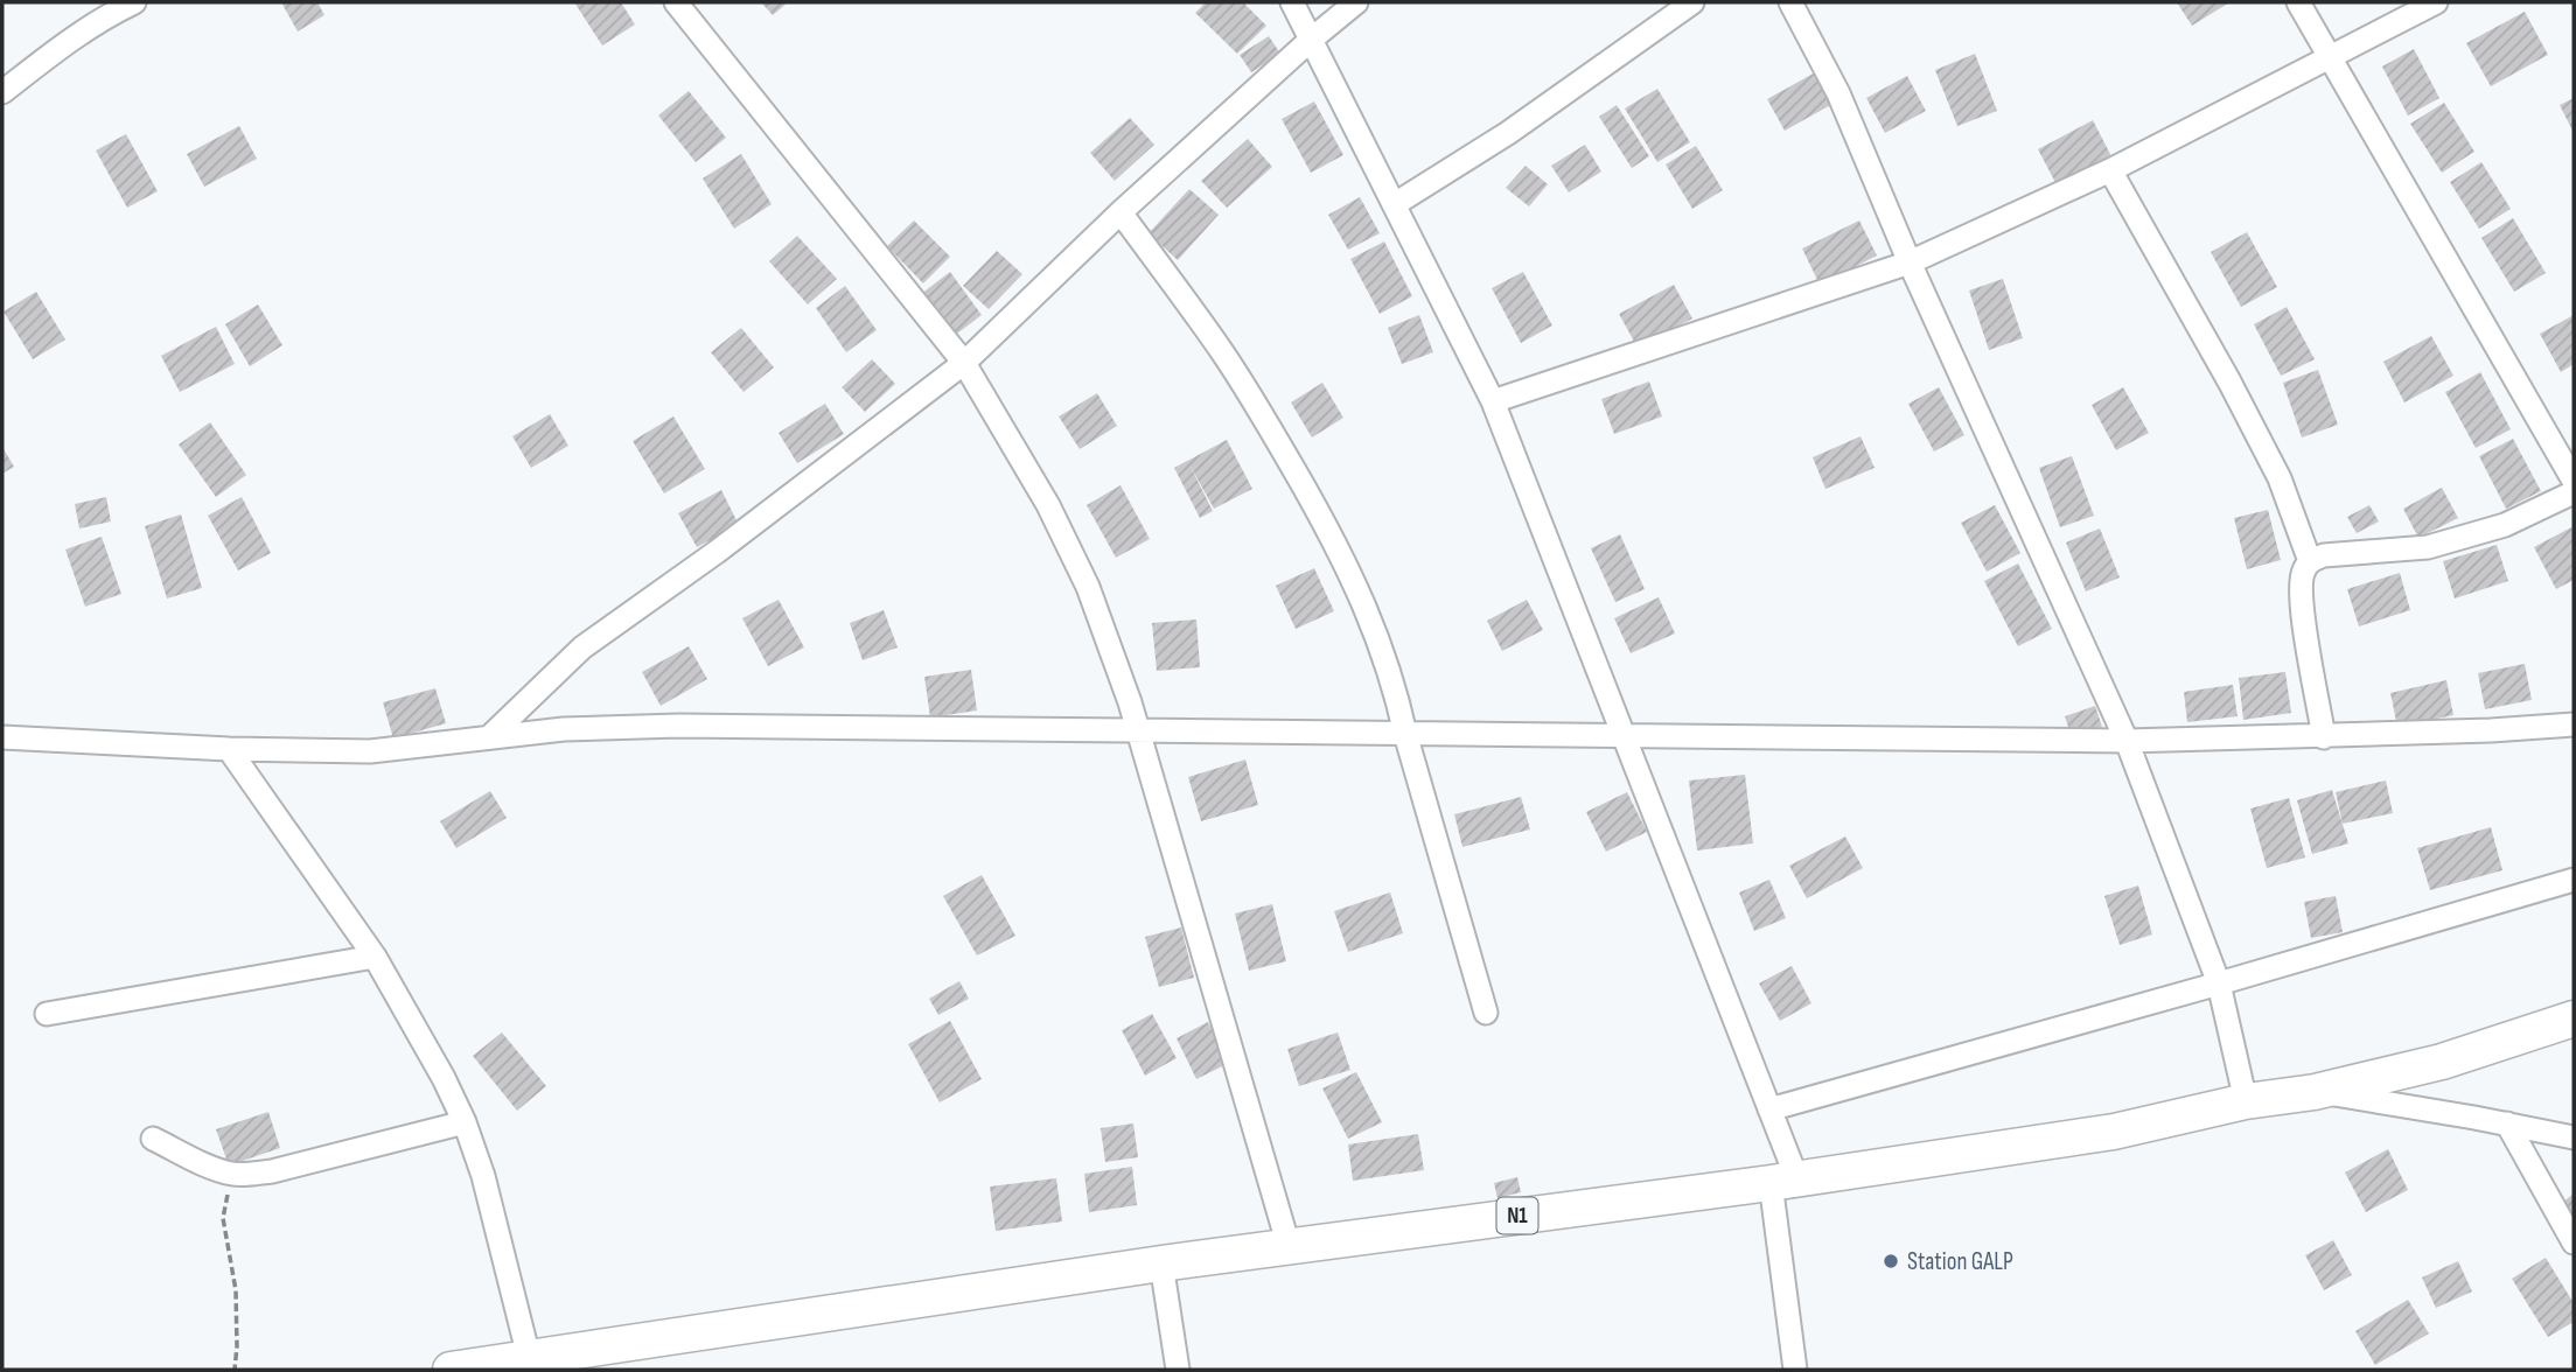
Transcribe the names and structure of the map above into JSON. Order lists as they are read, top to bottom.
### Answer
{
  "streets": {
    "main road": ["N1"]
  },
  "places": ["Station GALP"]
}
